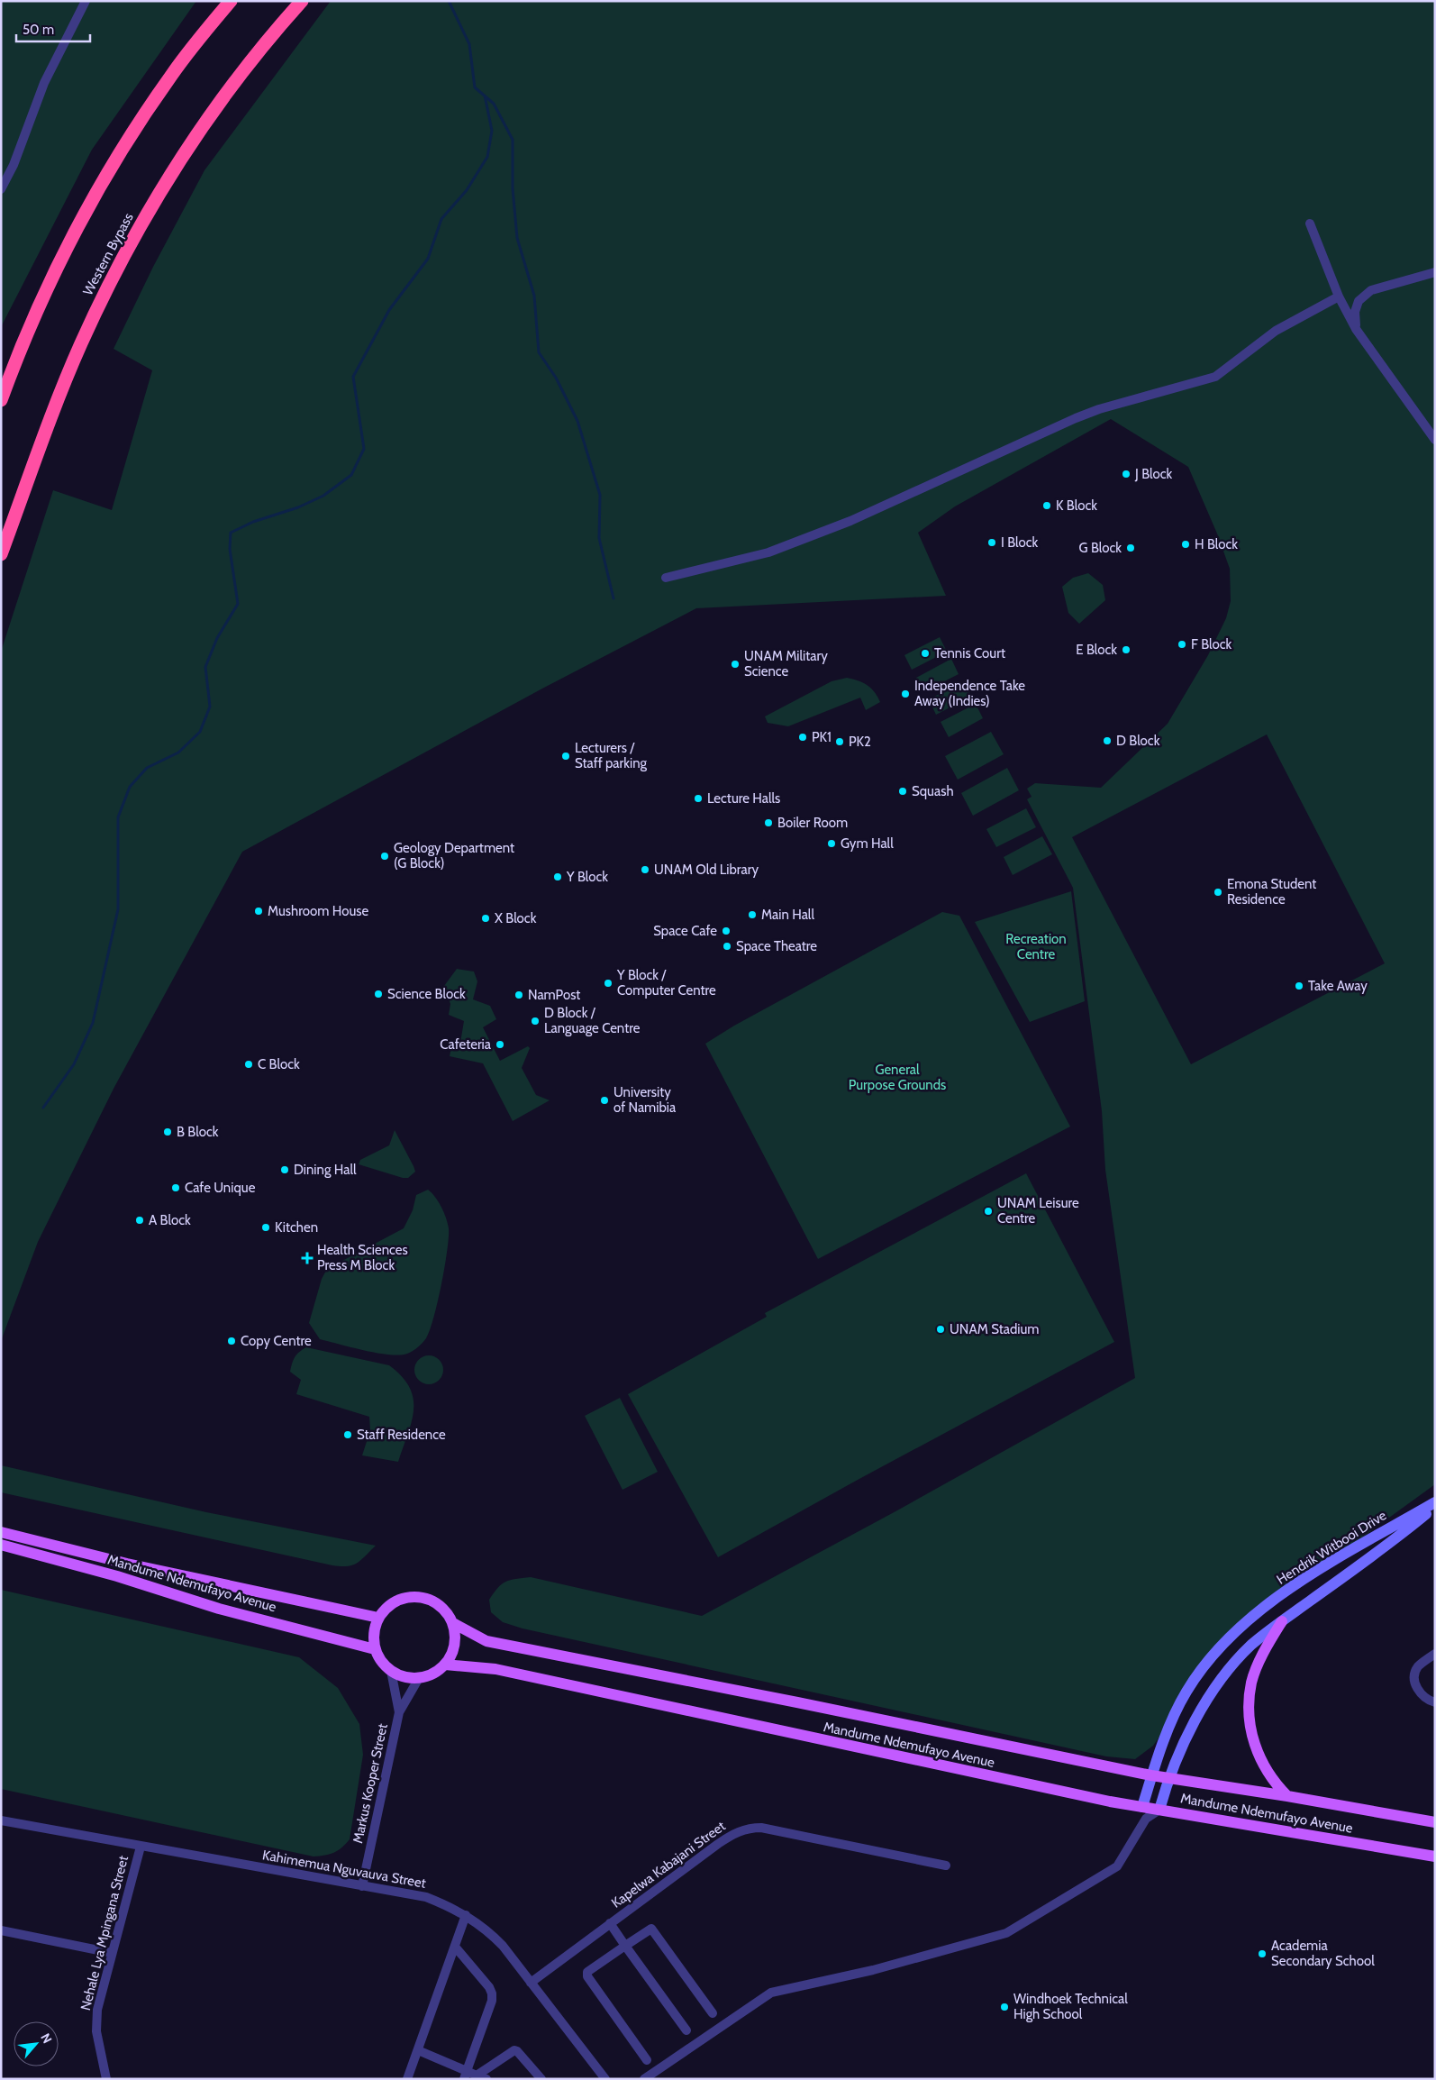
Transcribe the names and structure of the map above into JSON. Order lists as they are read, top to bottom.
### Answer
{
  "streets": {
    "highway": ["Western Bypass"],
    "main road": ["Hendrik Witbooi Drive", "Mandume Ndemufayo Avenue"],
    "street": [
      "Markus Kooper Street",
      "Kapelwa Kabajani Street",
      "Kahimemua Nguvauva Street",
      "Nehale Lya Mpingana Street"
    ]
  },
  "crossings": [
    ["Hendrik Witbooi Drive", "Mandume Ndemufayo Avenue"],
    ["Markus Kooper Street", "Kahimemua Nguvauva Street"],
    ["Kapelwa Kabajani Street", "Kahimemua Nguvauva Street"],
    ["Kahimemua Nguvauva Street", "Nehale Lya Mpingana Street"]
  ],
  "parks": ["Recreation Centre", "General Purpose Grounds"],
  "places": {
    "other": [
      "J Block",
      "K Block",
      "I Block",
      "H Block",
      "G Block",
      "F Block",
      "E Block",
      "Tennis Court",
      "UNAM Military Science",
      "Independence Take Away (Indies)",
      "PK1",
      "D Block",
      "PK2",
      "Lecturers / Staff parking",
      "Squash",
      "Lecture Halls",
      "Boiler Room",
      "Gym Hall",
      "Geology Department (G Block)",
      "UNAM Old Library",
      "Y Block",
      "Emona Student Residence",
      "Mushroom House",
      "Main Hall",
      "X Block",
      "Space Cafe",
      "Space Theatre",
      "Y Block / Computer Centre",
      "Take Away",
      "Science Block",
      "NamPost",
      "D Block / Language Centre",
      "Cafeteria",
      "C Block",
      "University of Namibia",
      "B Block",
      "Dining Hall",
      "Cafe Unique",
      "UNAM Leisure Centre",
      "A Block",
      "Kitchen",
      "UNAM Stadium",
      "Copy Centre",
      "Staff Residence",
      "Academia Secondary School",
      "Windhoek Technical High School"
    ],
    "health": ["Health Sciences Press M Block"]
  },
  "scale_bar": "50 m",
  "north": "top right"
}
